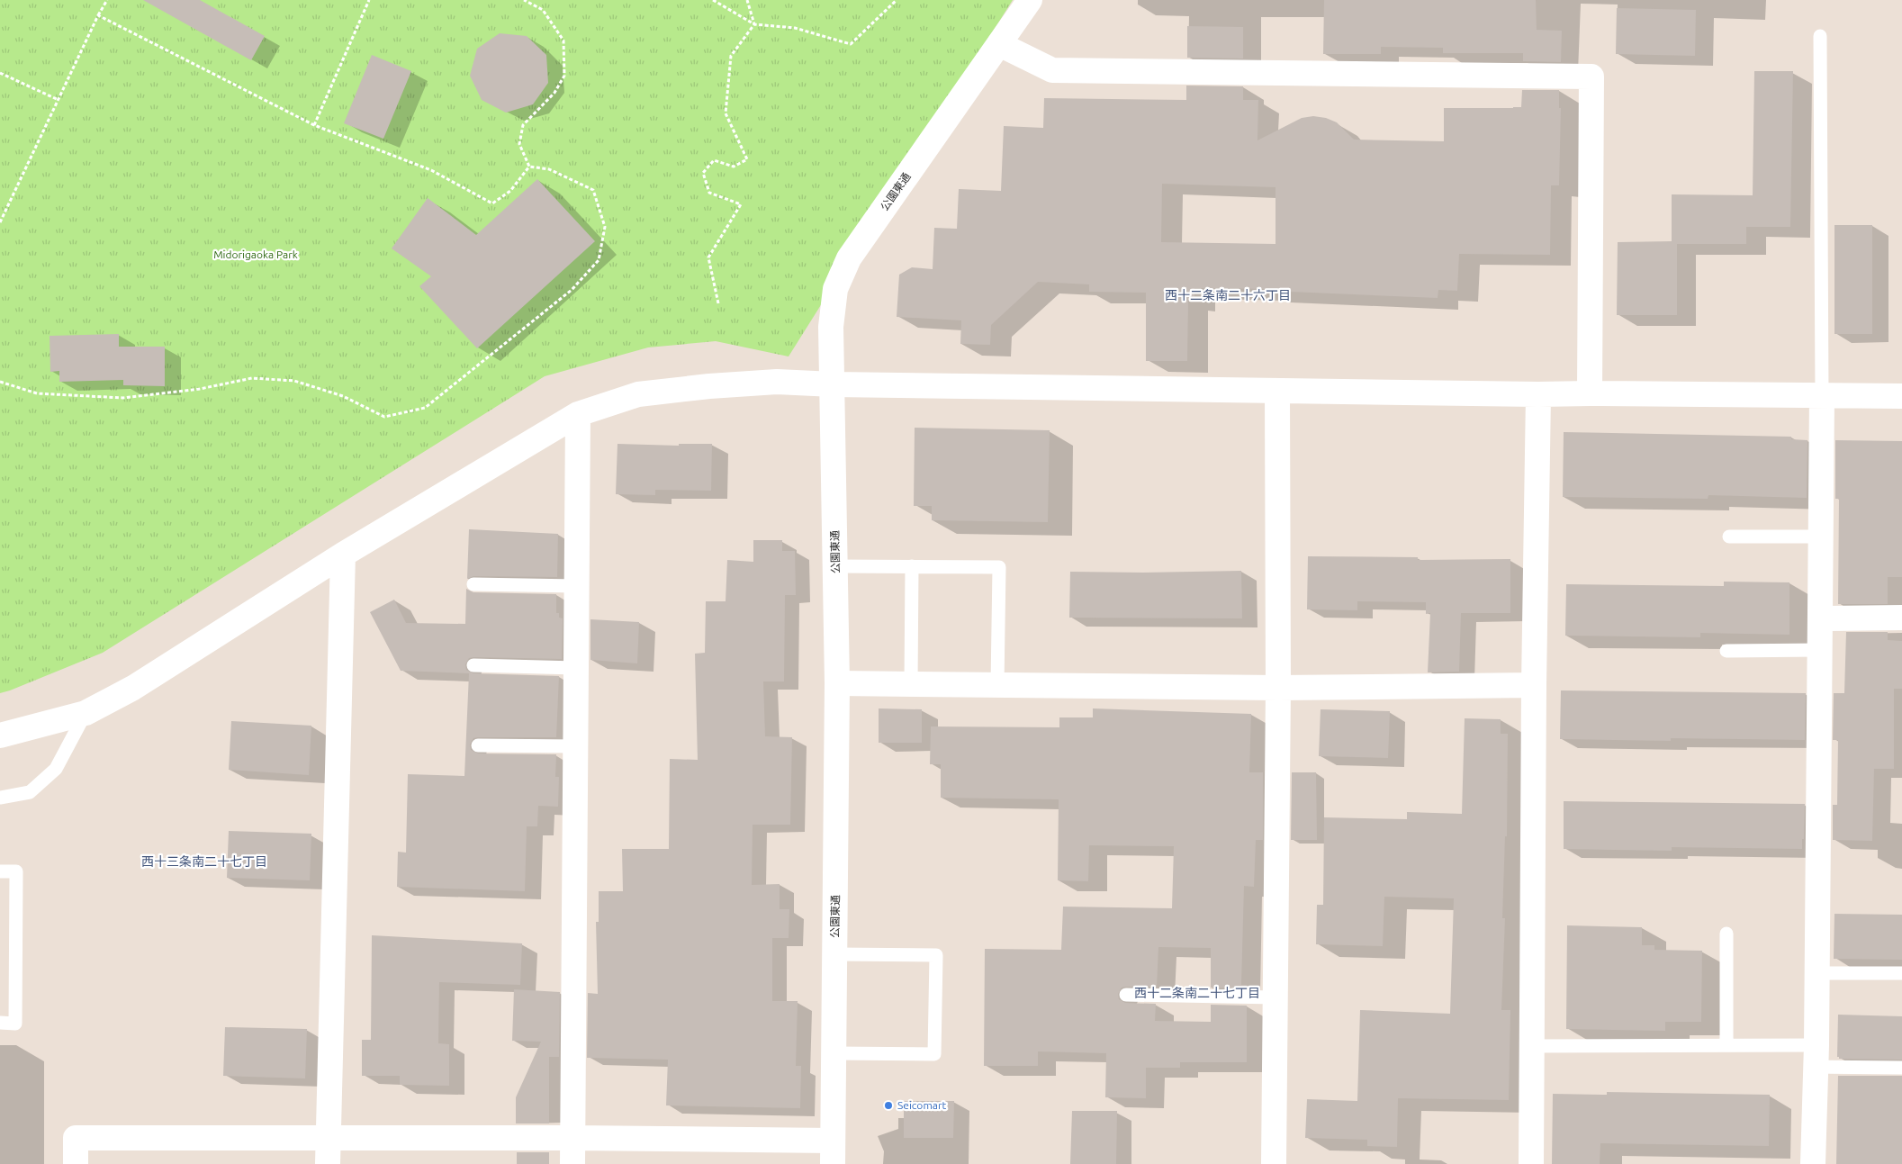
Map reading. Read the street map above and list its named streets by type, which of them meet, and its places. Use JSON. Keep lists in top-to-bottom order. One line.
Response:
{"streets":{"street":["公園東通"]},"districts":["西十二条南二十六丁目","西十三条南二十七丁目","西十二条南二十七丁目"],"parks":["Midorigaoka Park"],"places":["Seicomart"]}
